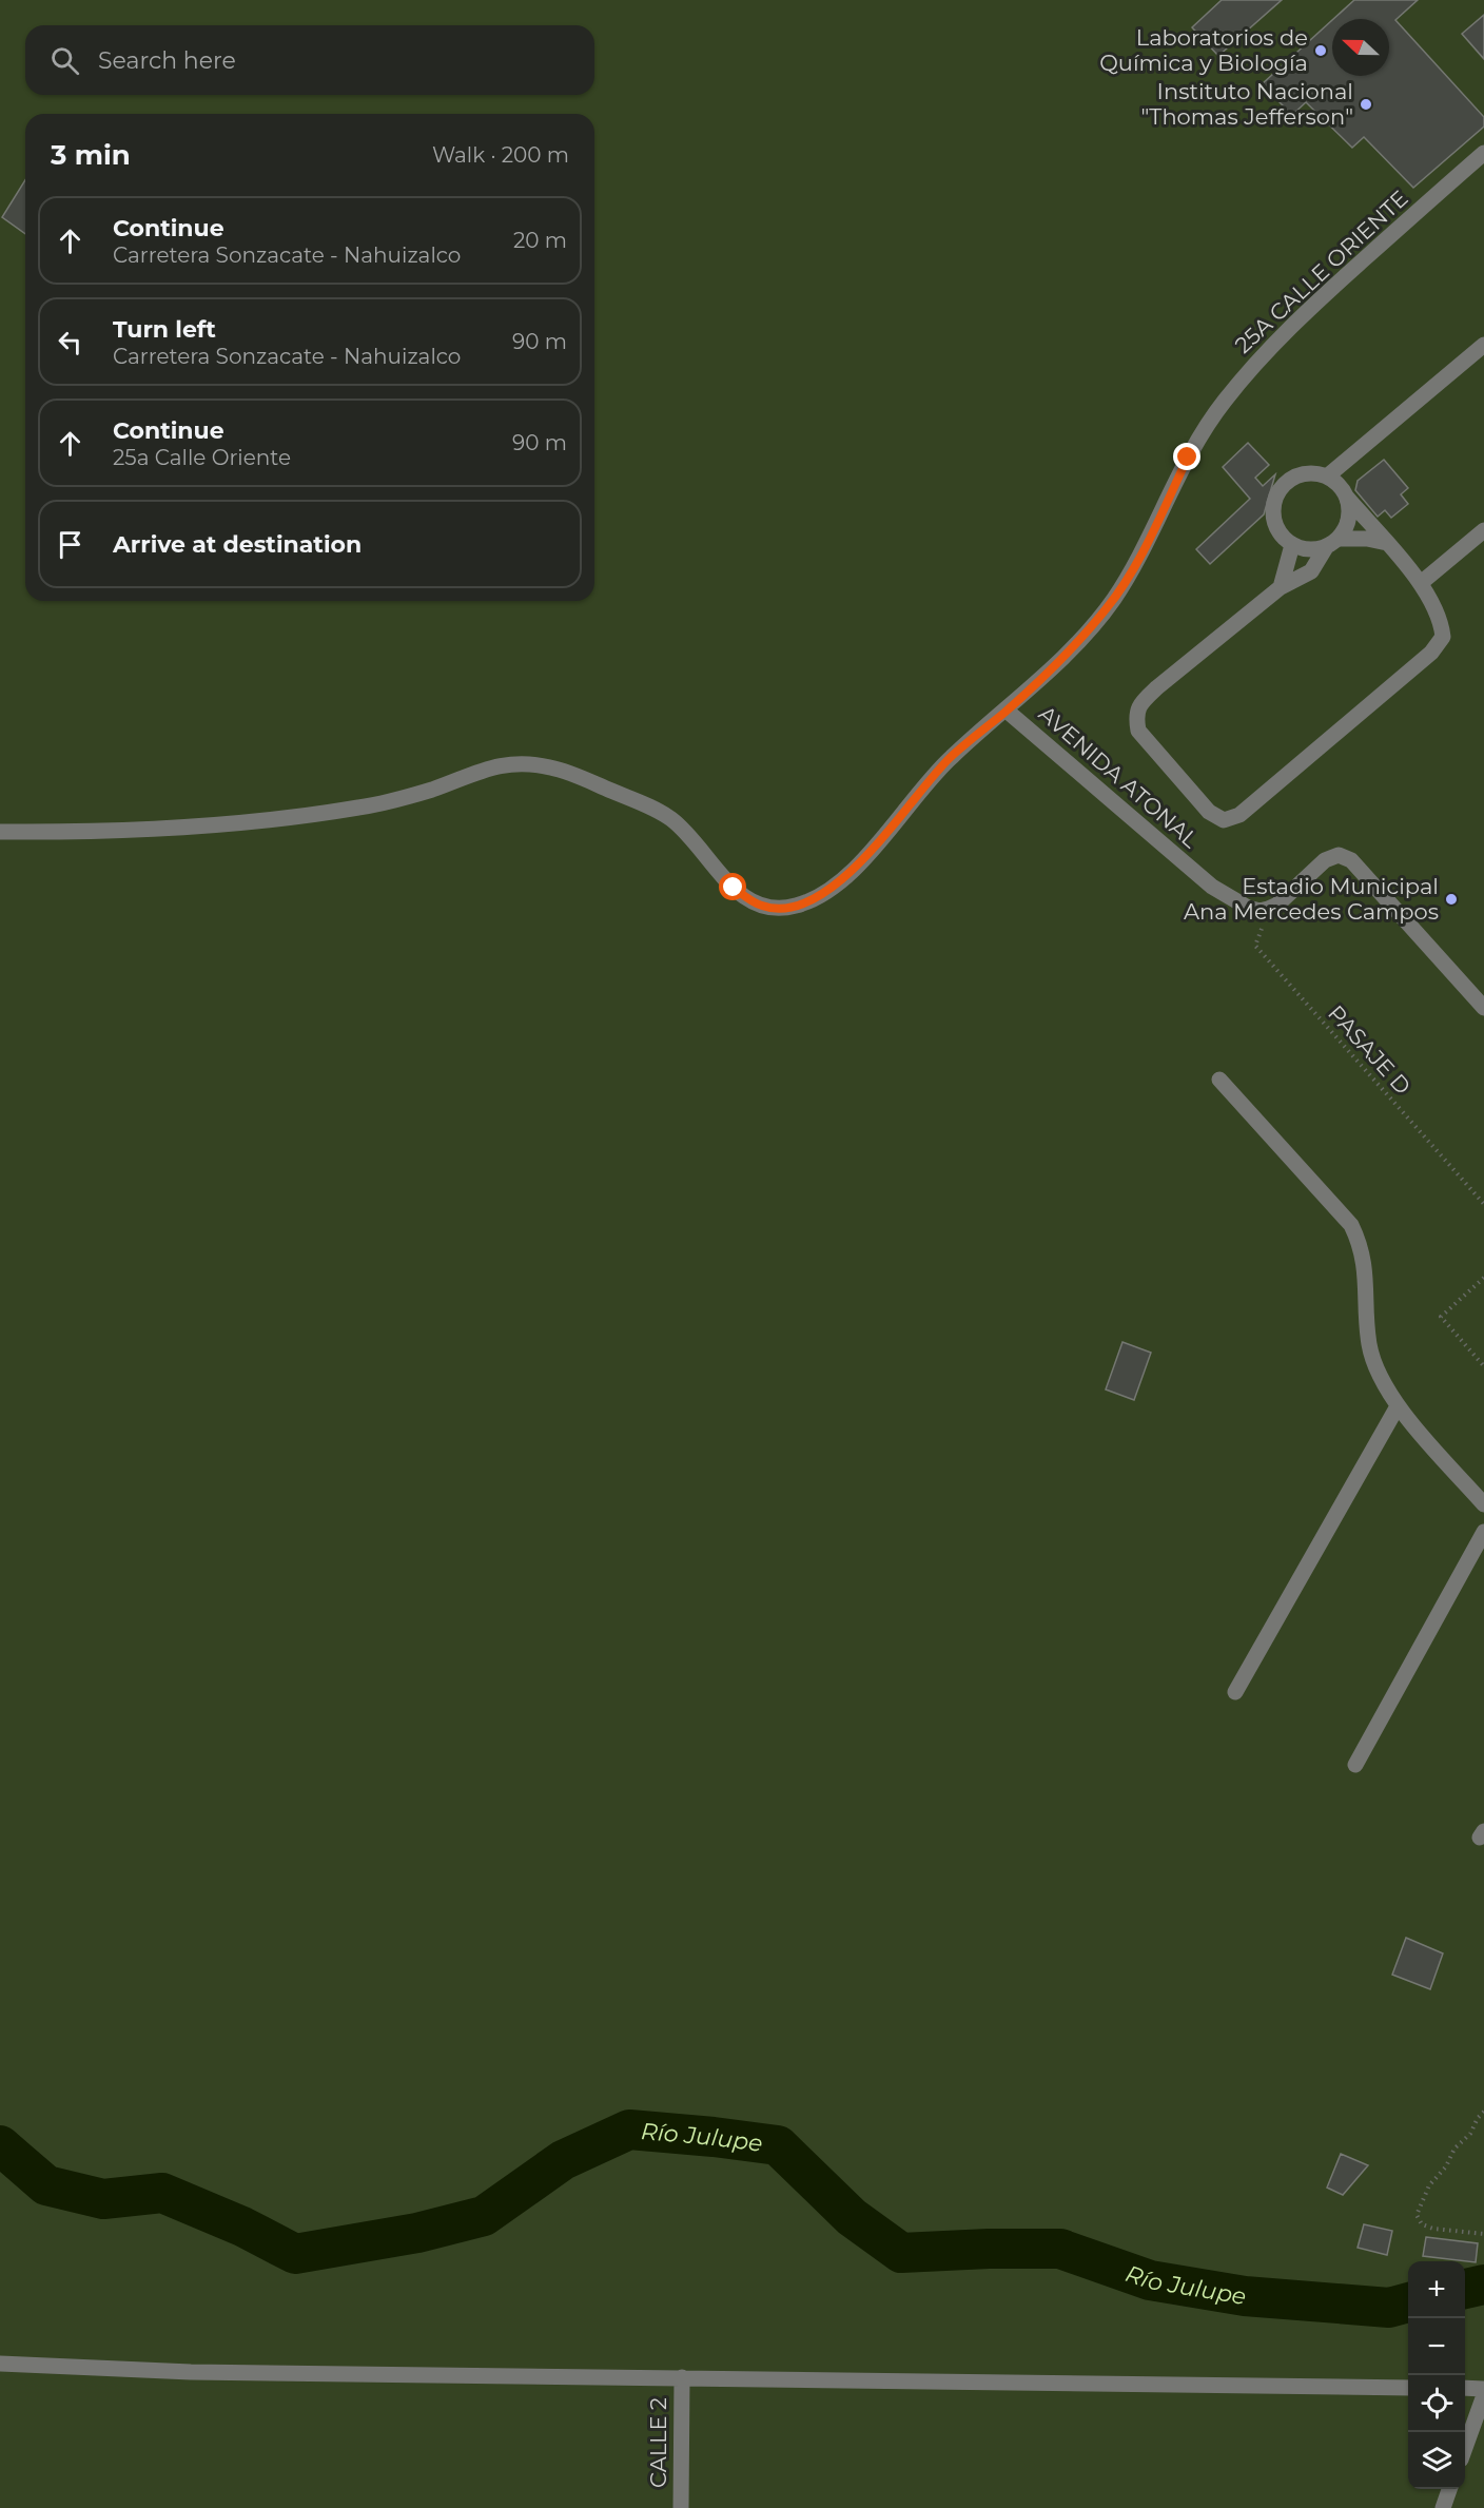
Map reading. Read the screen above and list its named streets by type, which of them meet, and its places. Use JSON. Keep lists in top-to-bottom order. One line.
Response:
{"streets":{"street":["25A CALLE ORIENTE","AVENIDA ATONAL","CALLE 2"],"path":["PASAJE D"]},"crossings":[["25A CALLE ORIENTE","AVENIDA ATONAL"],["AVENIDA ATONAL","PASAJE D"]],"water":["Río Julupe"],"places":["Laboratorios de Química y Biología","Instituto Nacional \"Thomas Jefferson\"","Estadio Municipal Ana Mercedes Campos"],"north":"left","page":{"search":"Search here","heading":["3 min","Walk · 200 m"],"list":[["Continue","Carretera Sonzacate - Nahuizalco","20 m"],["Turn left","Carretera Sonzacate - Nahuizalco","90 m"],["Continue","25a Calle Oriente","90 m"],"Arrive at destination"],"map_buttons":["+","−"]}}
